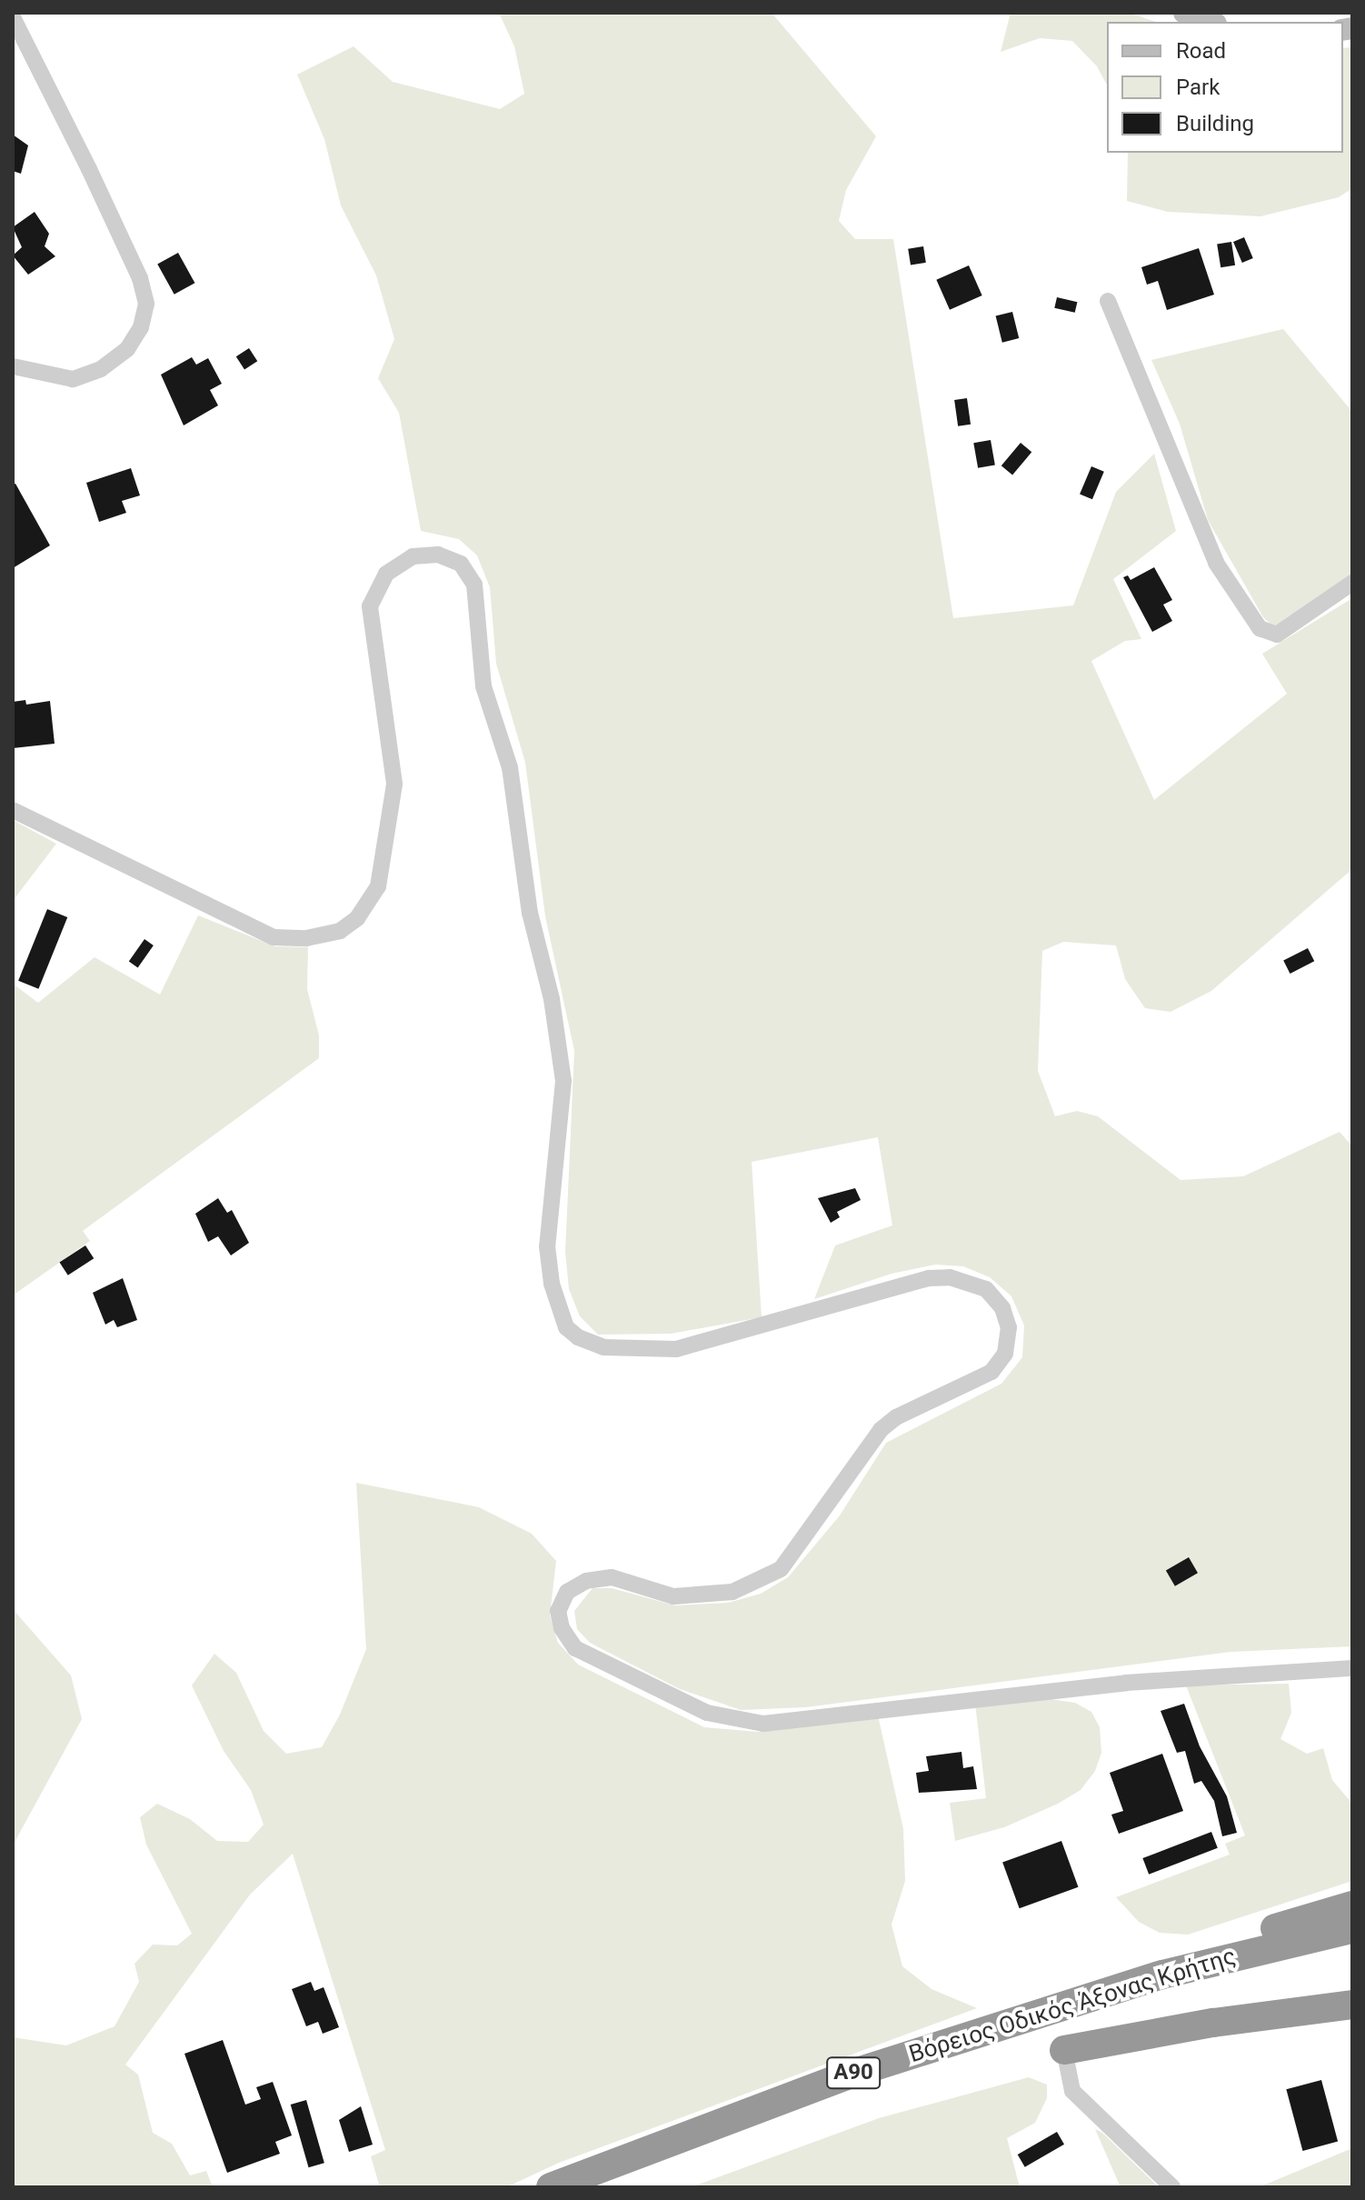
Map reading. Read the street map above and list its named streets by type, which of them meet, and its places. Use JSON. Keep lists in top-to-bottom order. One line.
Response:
{"streets":{"highway":["Βόρειος Οδικός Άξονας Κρήτης","Α90"]},"legend":["Road","Park","Building"]}
